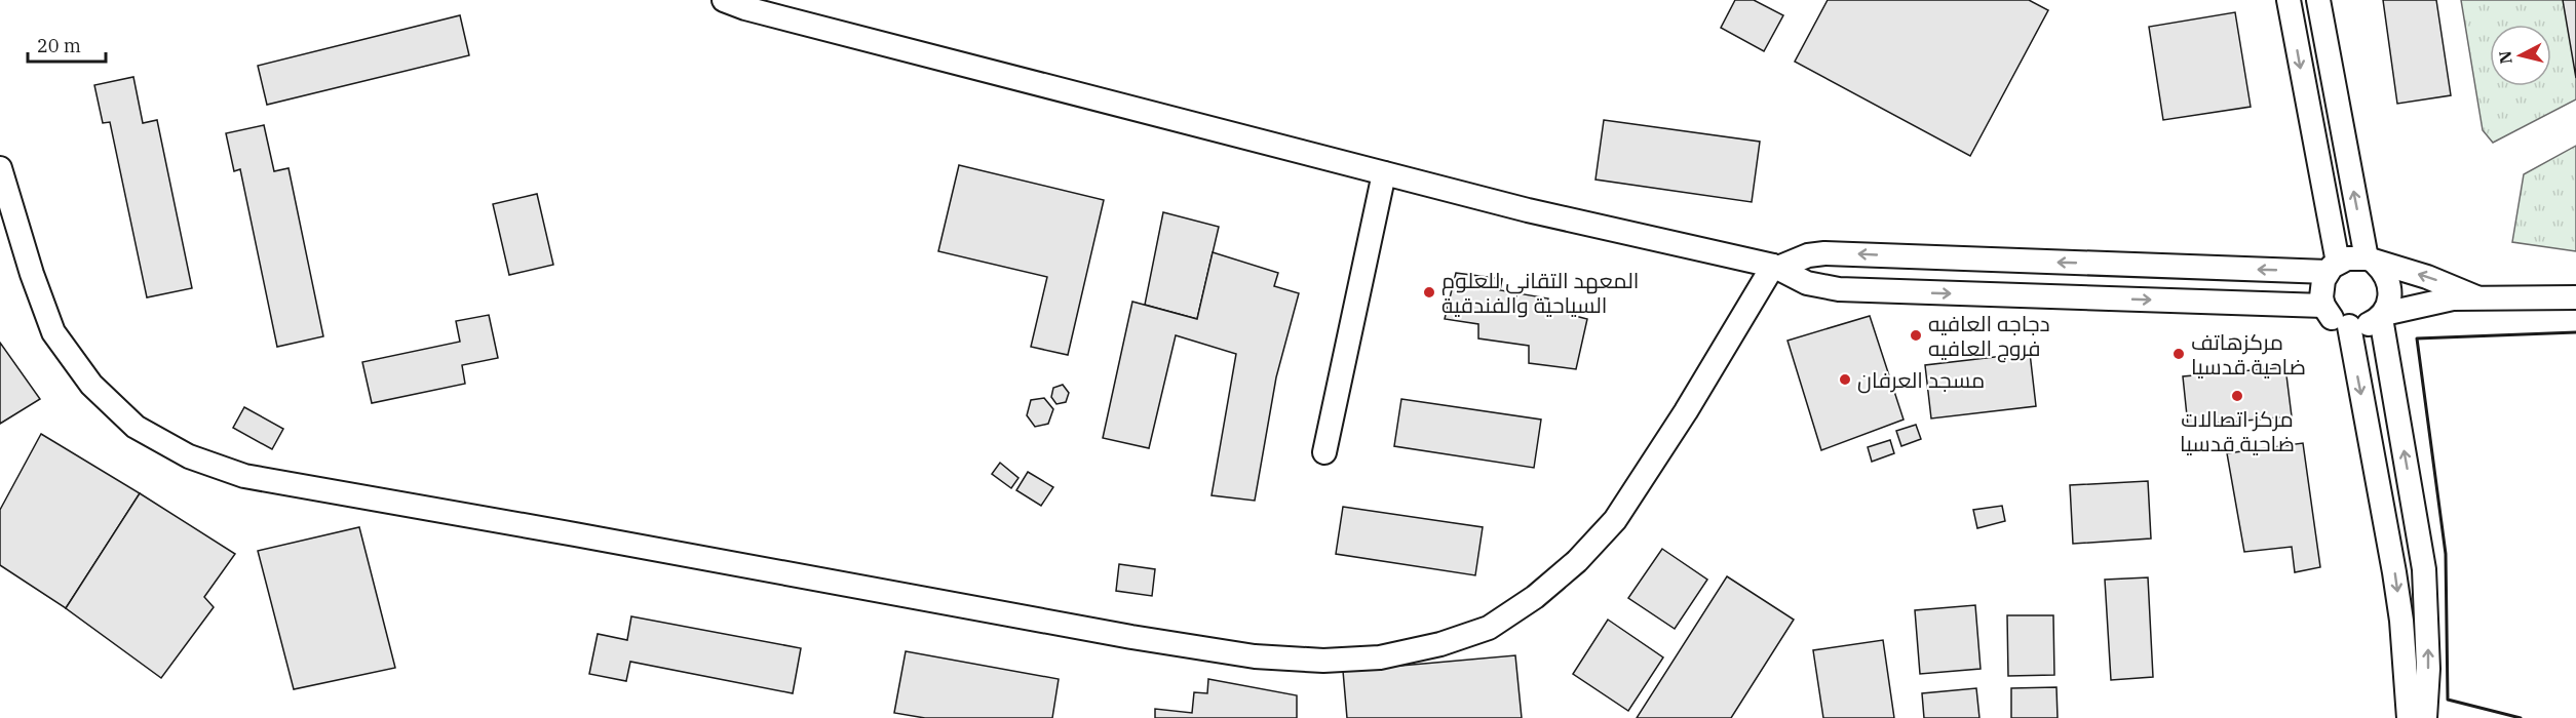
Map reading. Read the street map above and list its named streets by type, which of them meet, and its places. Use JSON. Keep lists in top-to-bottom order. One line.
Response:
{"places":["المعهد التقاني للعلوم السياحية والفندقية","دجاجه العافيه فروج العافيه","مركزهاتف ضاحية قدسيا","مسجد العرفان","مركز اتصالات ضاحية قدسيا"],"scale_bar":"20 m","north":"left"}
